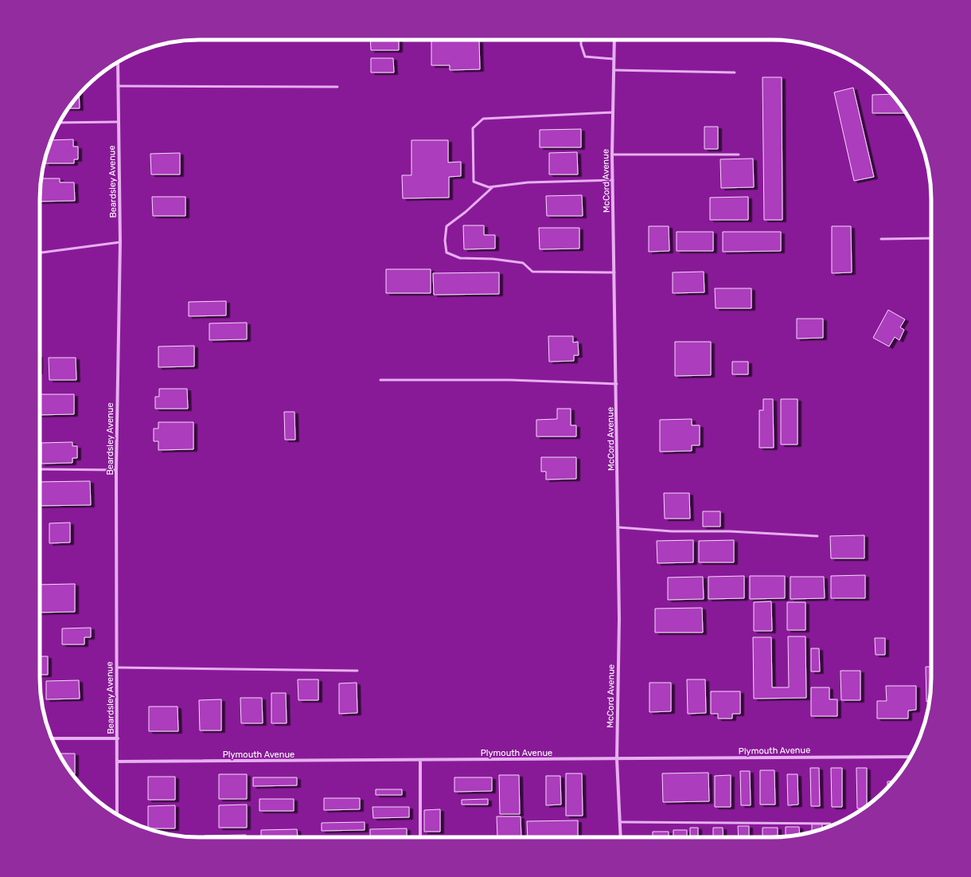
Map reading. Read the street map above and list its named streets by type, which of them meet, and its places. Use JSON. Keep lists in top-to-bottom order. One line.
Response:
{"streets":{"street":["McCord Avenue","Beardsley Avenue","Plymouth Avenue"]},"crossings":[["McCord Avenue","Plymouth Avenue"],["Beardsley Avenue","Plymouth Avenue"]]}
